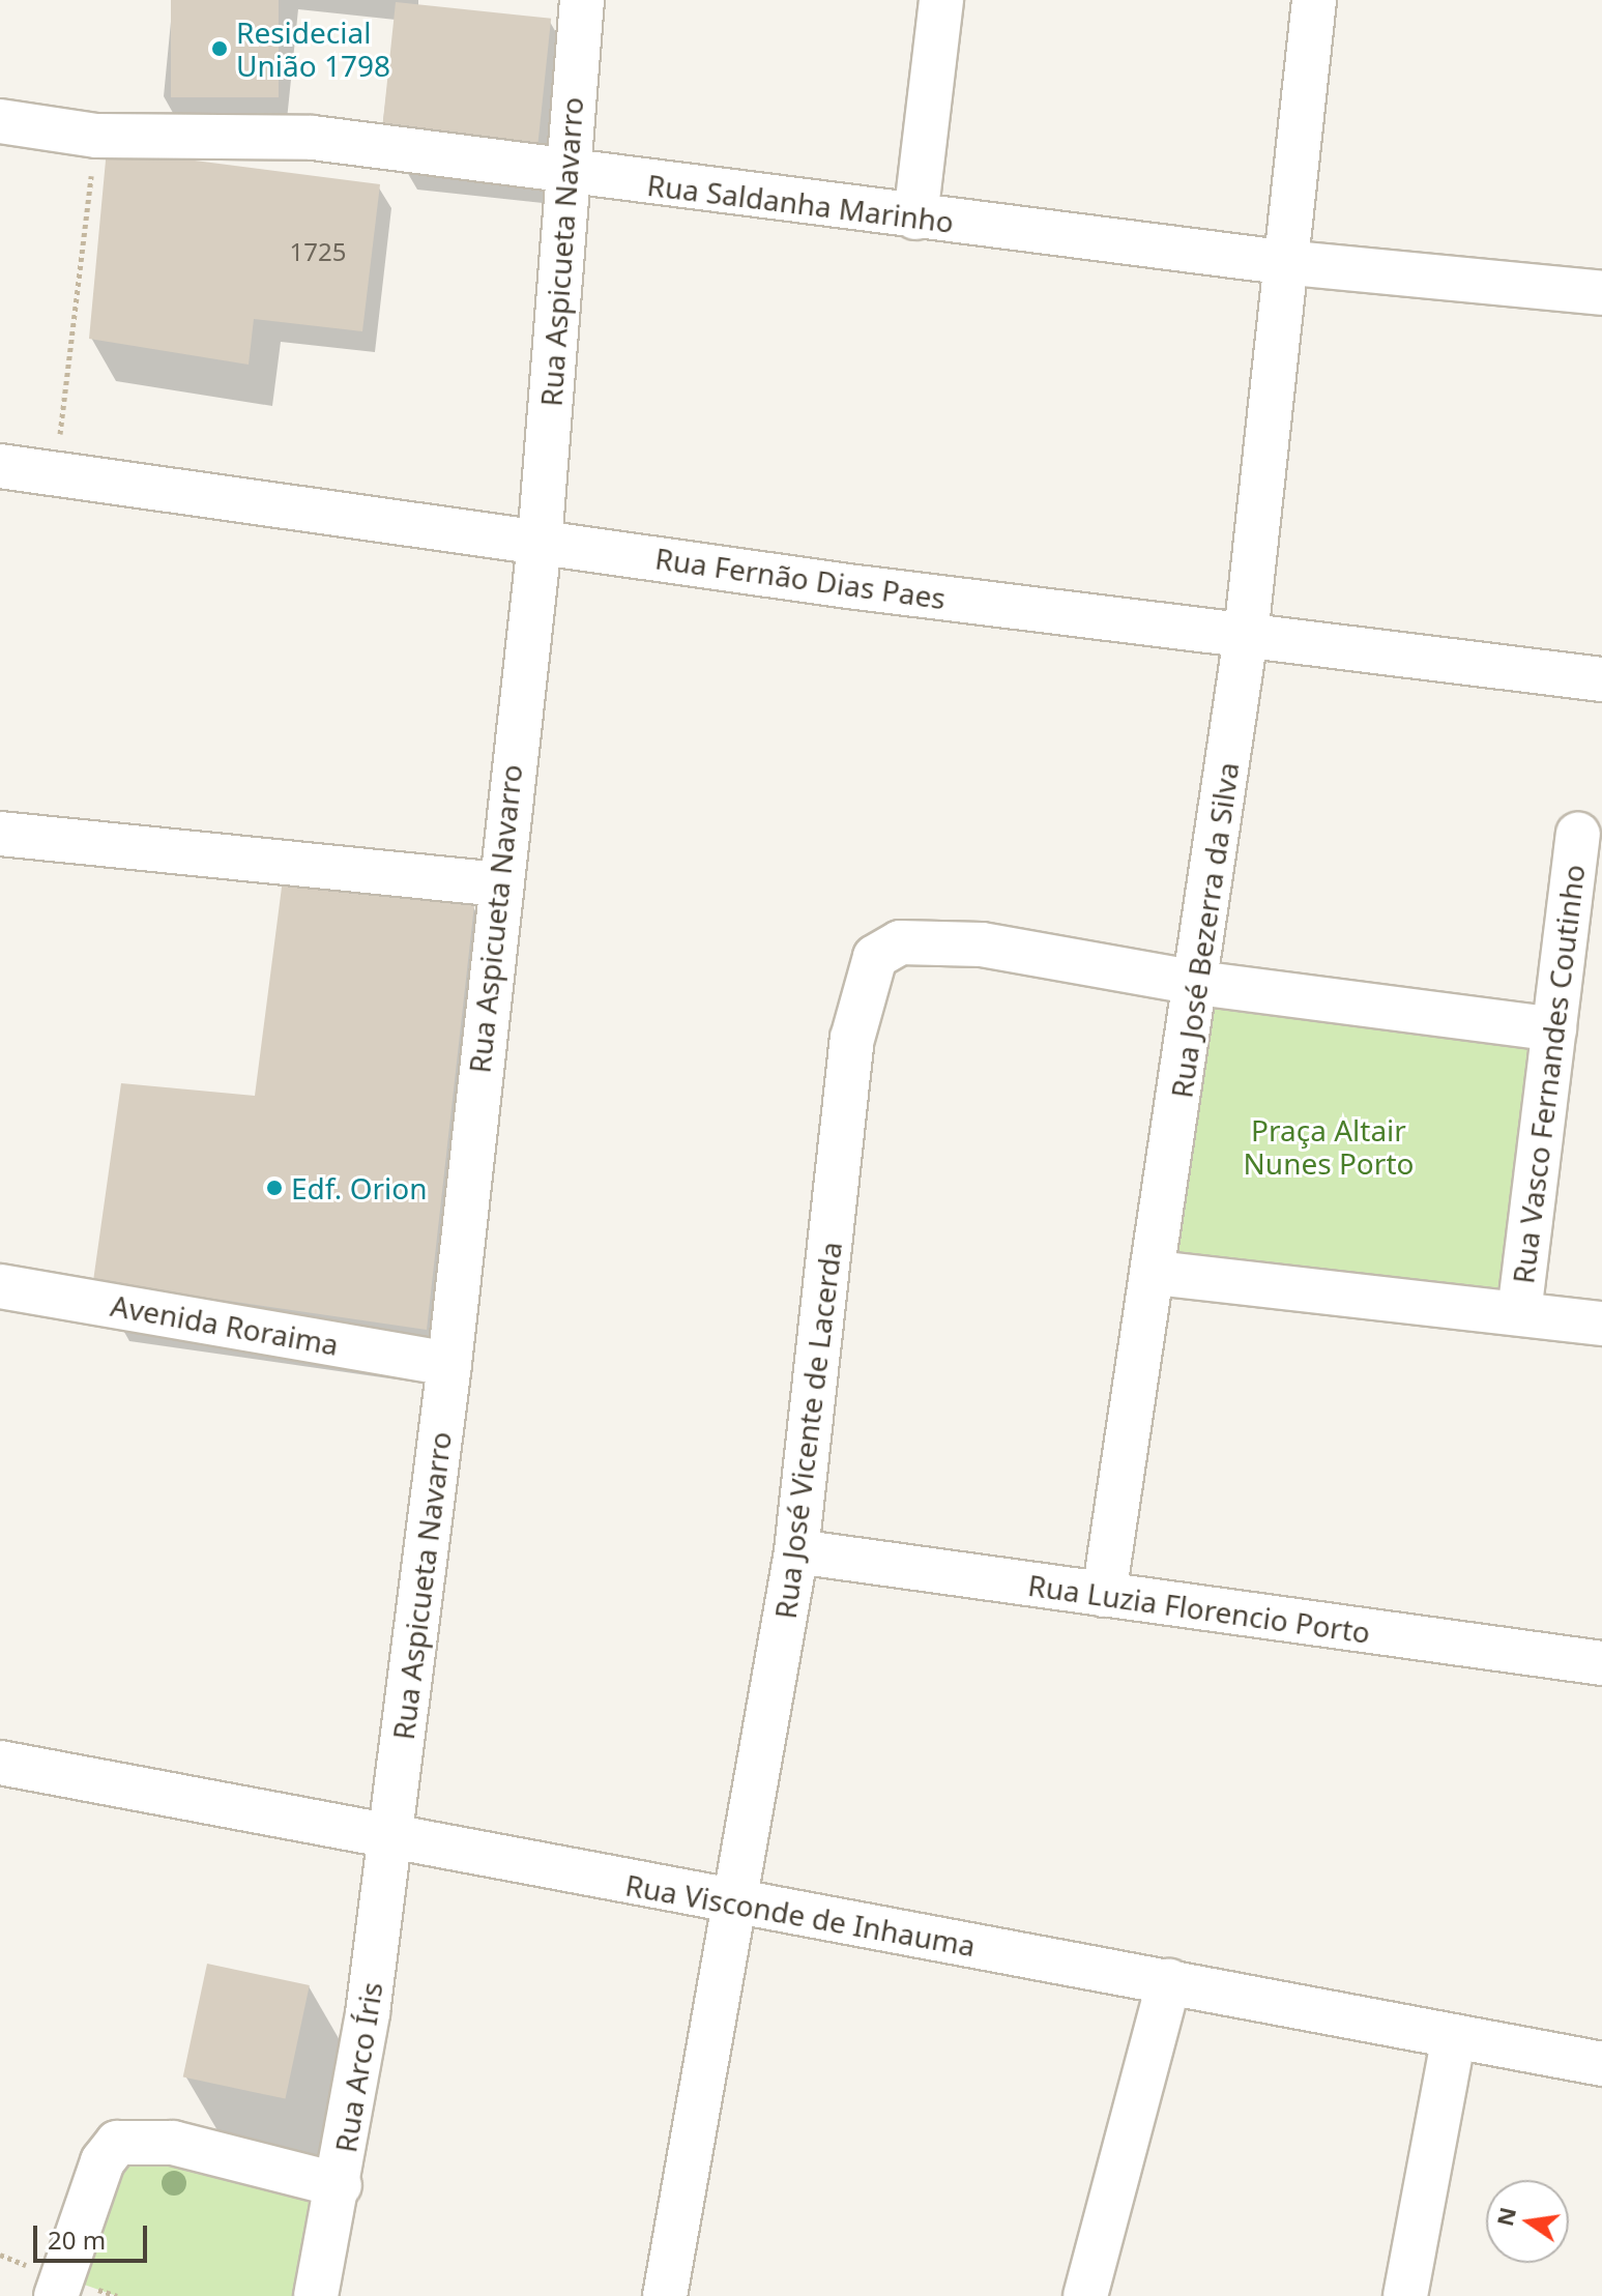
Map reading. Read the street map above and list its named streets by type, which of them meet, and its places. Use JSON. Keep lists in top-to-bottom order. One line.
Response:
{"streets":{"street":["Rua Saldanha Marinho","Rua Aspicueta Navarro","Rua Fernão Dias Paes","Rua José Bezerra da Silva","Rua Vasco Fernandes Coutinho","Avenida Roraima","Rua José Vicente de Lacerda","Rua Luzia Florencio Porto","Rua Visconde de Inhauma","Rua Arco Íris"]},"crossings":[["Rua Saldanha Marinho","Rua Aspicueta Navarro"],["Rua Saldanha Marinho","Rua José Bezerra da Silva"],["Rua Aspicueta Navarro","Rua Fernão Dias Paes"],["Rua Aspicueta Navarro","Avenida Roraima"],["Rua Aspicueta Navarro","Rua Visconde de Inhauma"],["Rua Aspicueta Navarro","Rua Arco Íris"],["Rua Fernão Dias Paes","Rua José Bezerra da Silva"],["Rua José Bezerra da Silva","Rua José Vicente de Lacerda"],["Rua José Bezerra da Silva","Rua Luzia Florencio Porto"],["Rua José Vicente de Lacerda","Rua Luzia Florencio Porto"],["Rua José Vicente de Lacerda","Rua Visconde de Inhauma"],["Rua Visconde de Inhauma","Rua Arco Íris"]],"parks":["Praça Altair Nunes Porto"],"places":["Residecial União 1798","Edf. Orion"],"house_numbers":["1725"],"scale_bar":"20 m","north":"left"}
